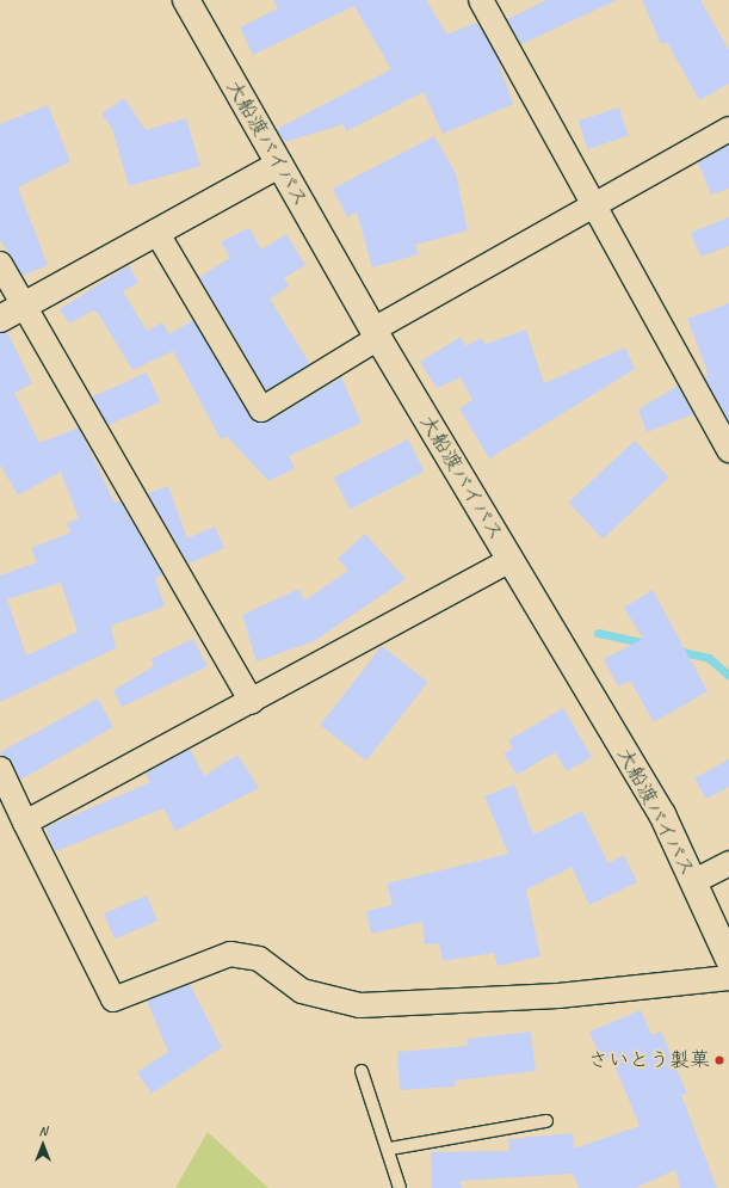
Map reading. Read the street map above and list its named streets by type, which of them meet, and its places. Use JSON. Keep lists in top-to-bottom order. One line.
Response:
{"streets":{"main road":["大船渡バイパス"]},"places":["さいとう製菓"],"north":"top"}
